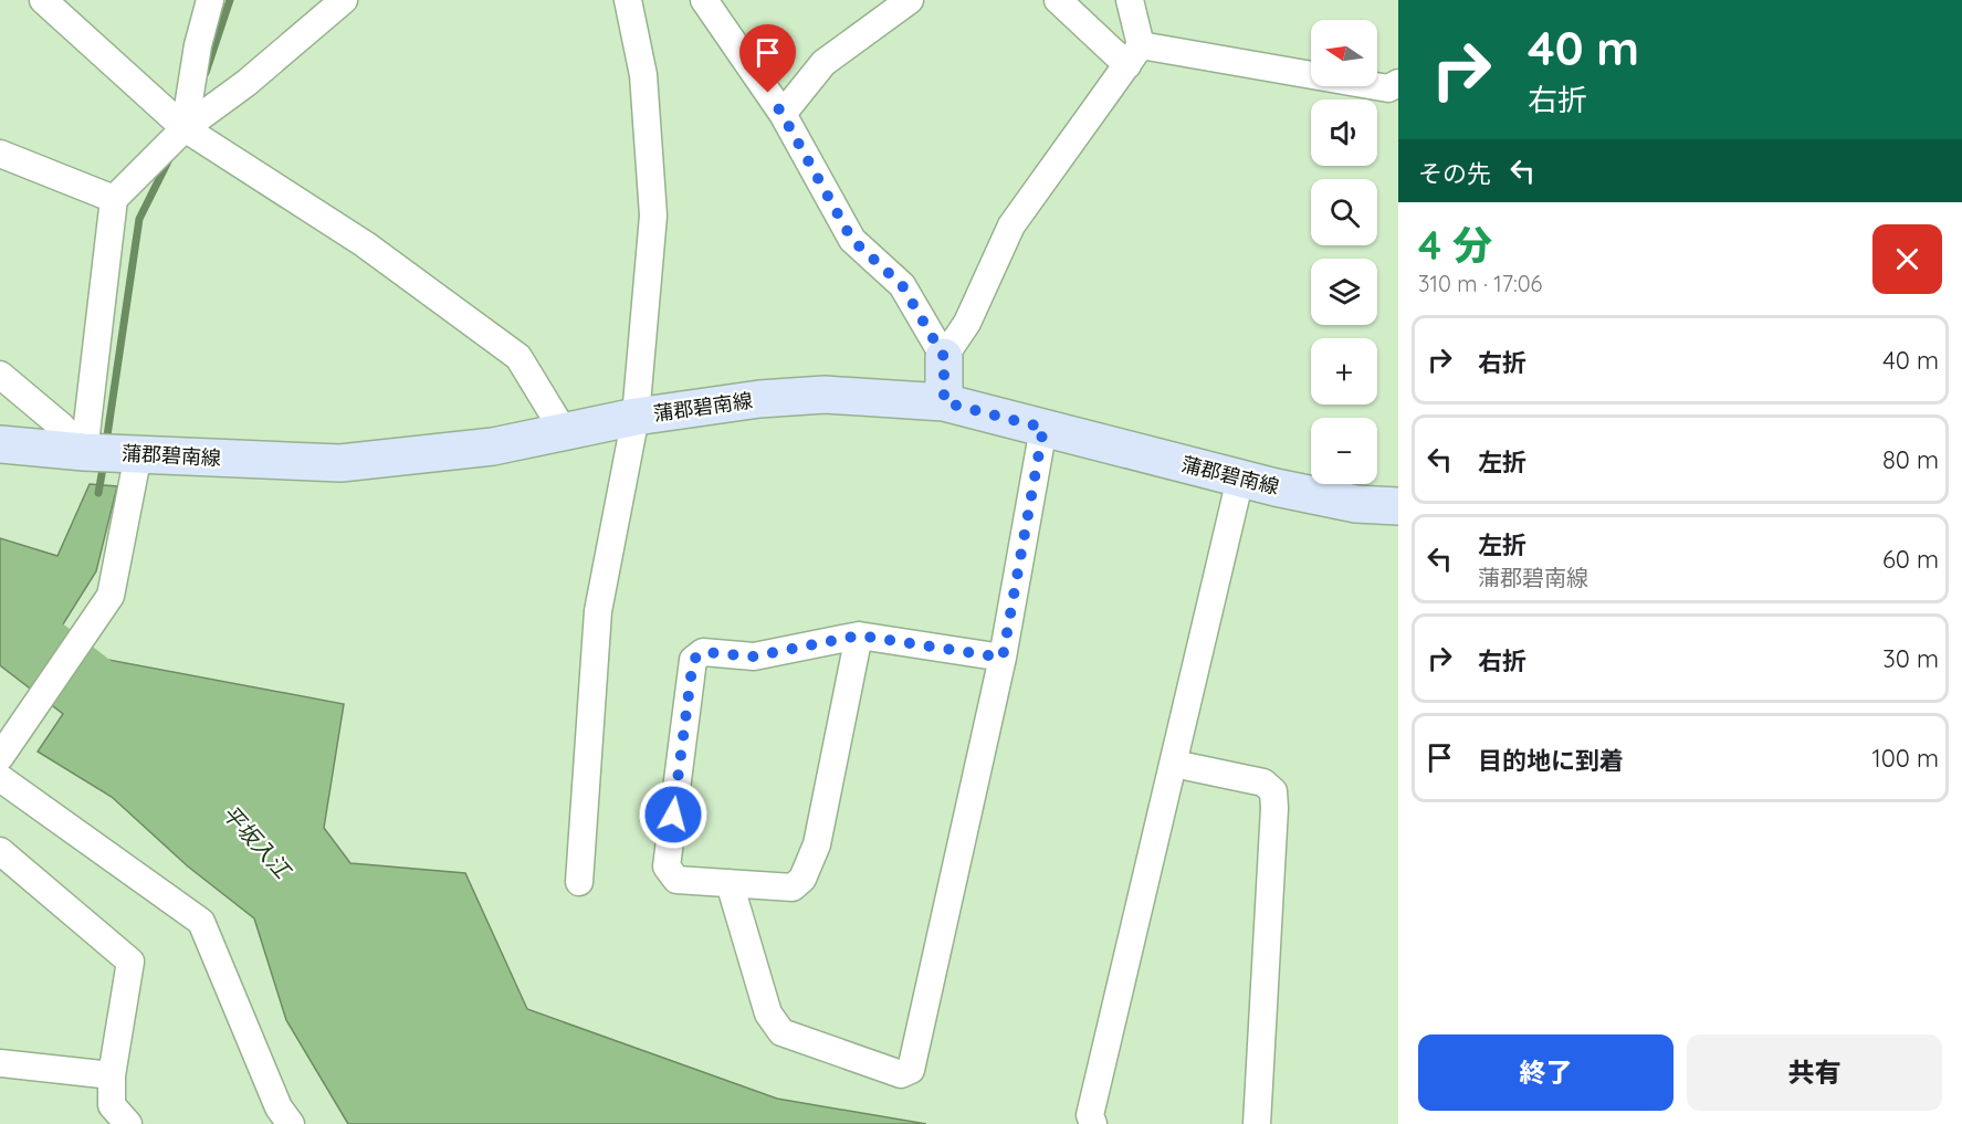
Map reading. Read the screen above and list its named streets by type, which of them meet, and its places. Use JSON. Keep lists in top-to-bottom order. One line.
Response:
{"streets":{"main road":["蒲郡碧南線"]},"water":["平坂入江"],"north":"left","page":{"turn":["40 m","右折"],"map_buttons":["+","−"],"then":"その先","heading":["4 分","310 m · 17:06"],"list":[{"name":"右折","value":"40 m"},{"name":"左折","value":"80 m"},{"name":"左折","note":"蒲郡碧南線","value":"60 m"},{"name":"右折","value":"30 m"},{"name":"目的地に到着","value":"100 m"}],"buttons":["終了","共有"]}}
